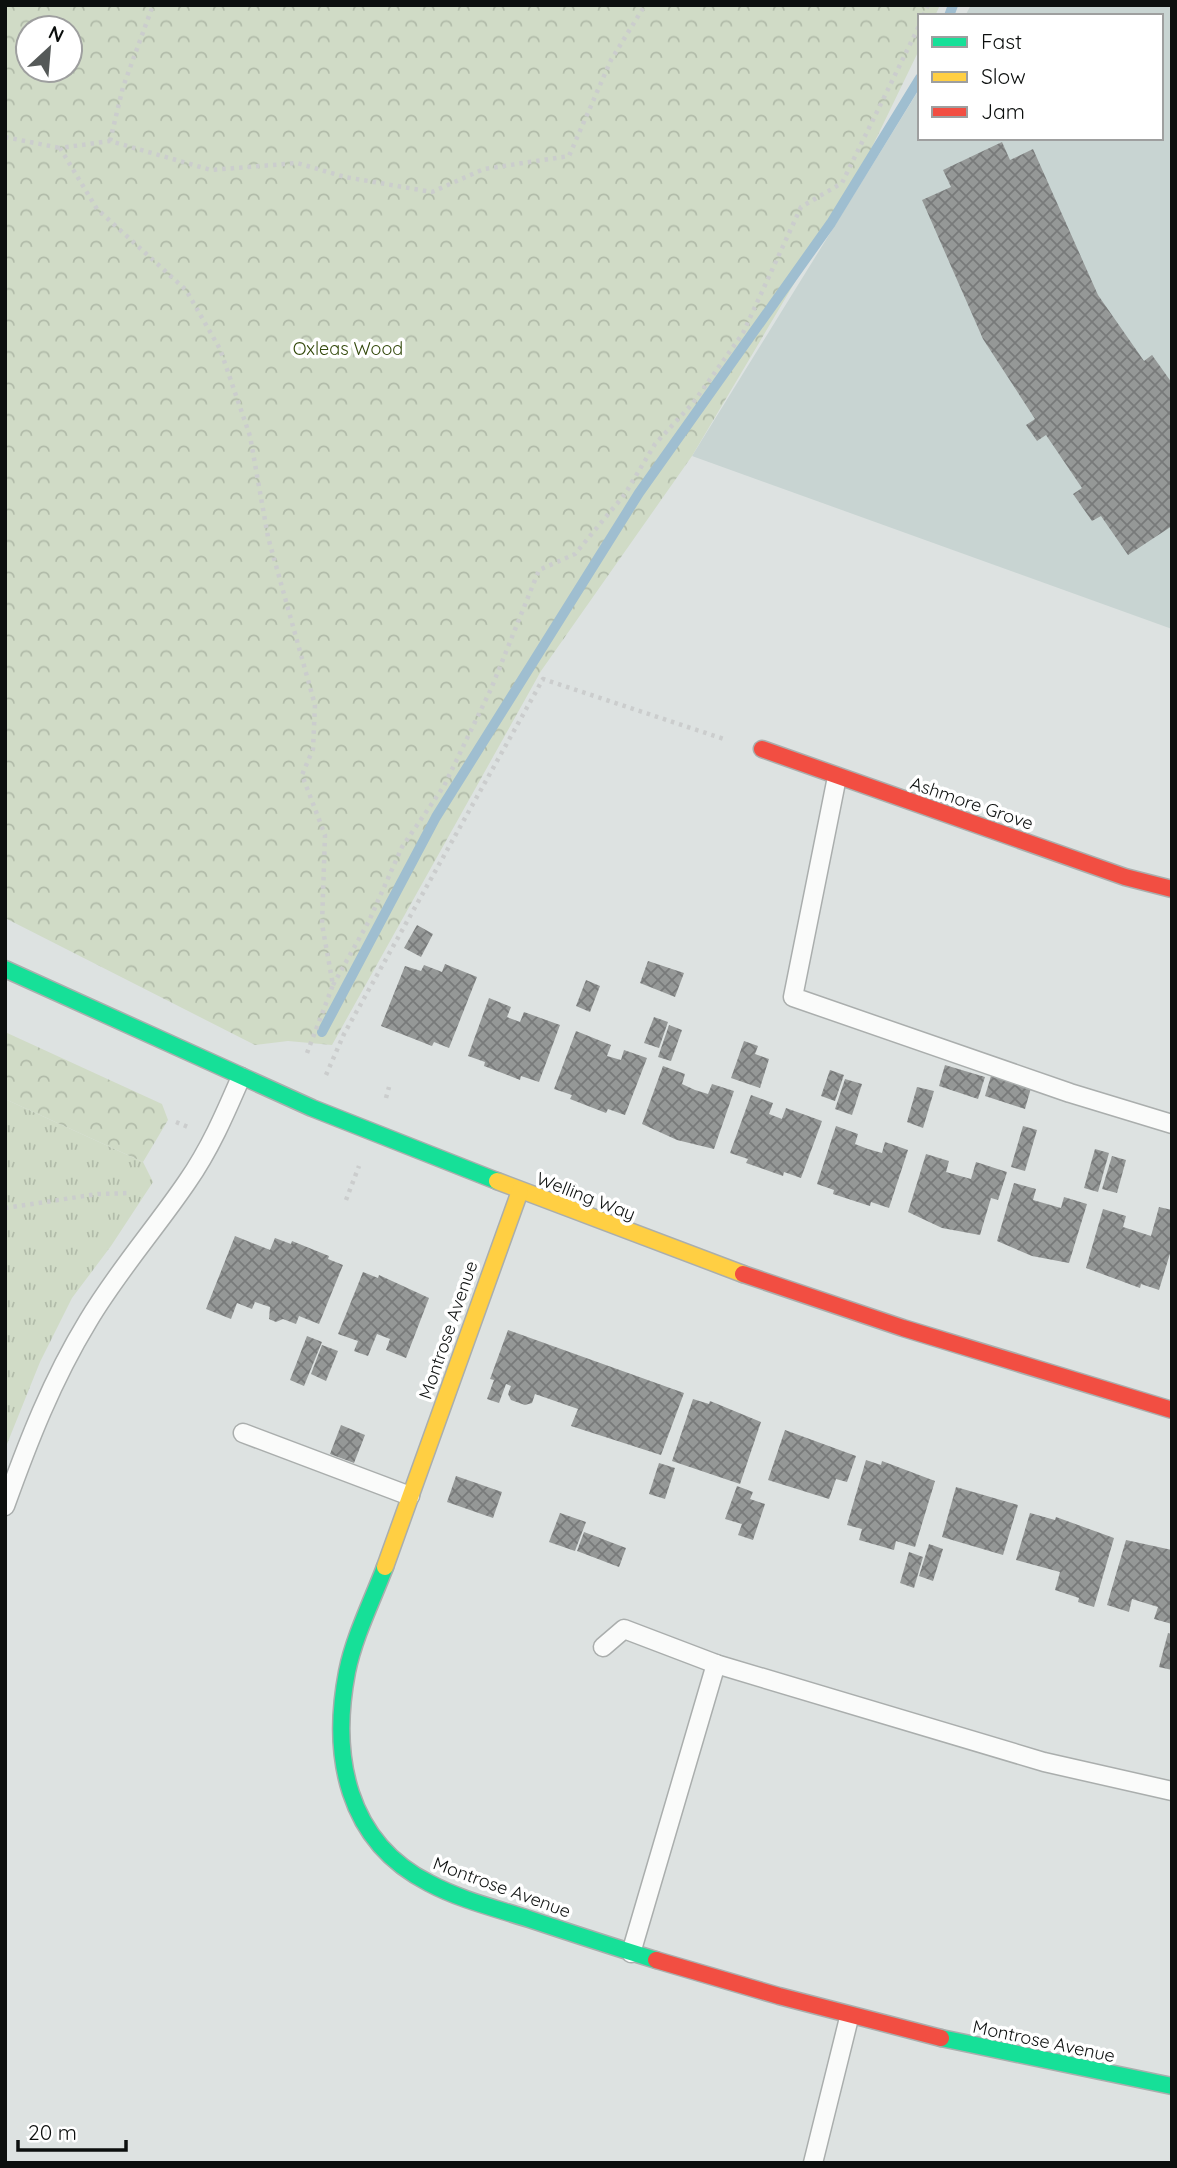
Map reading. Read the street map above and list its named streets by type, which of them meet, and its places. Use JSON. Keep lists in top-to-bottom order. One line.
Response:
{"streets":{"street":["Ashmore Grove","Welling Way","Montrose Avenue"]},"crossings":[["Welling Way","Montrose Avenue"]],"parks":["Oxleas Wood"],"legend":["Fast","Slow","Jam"],"scale_bar":"20 m","north":"top right"}
